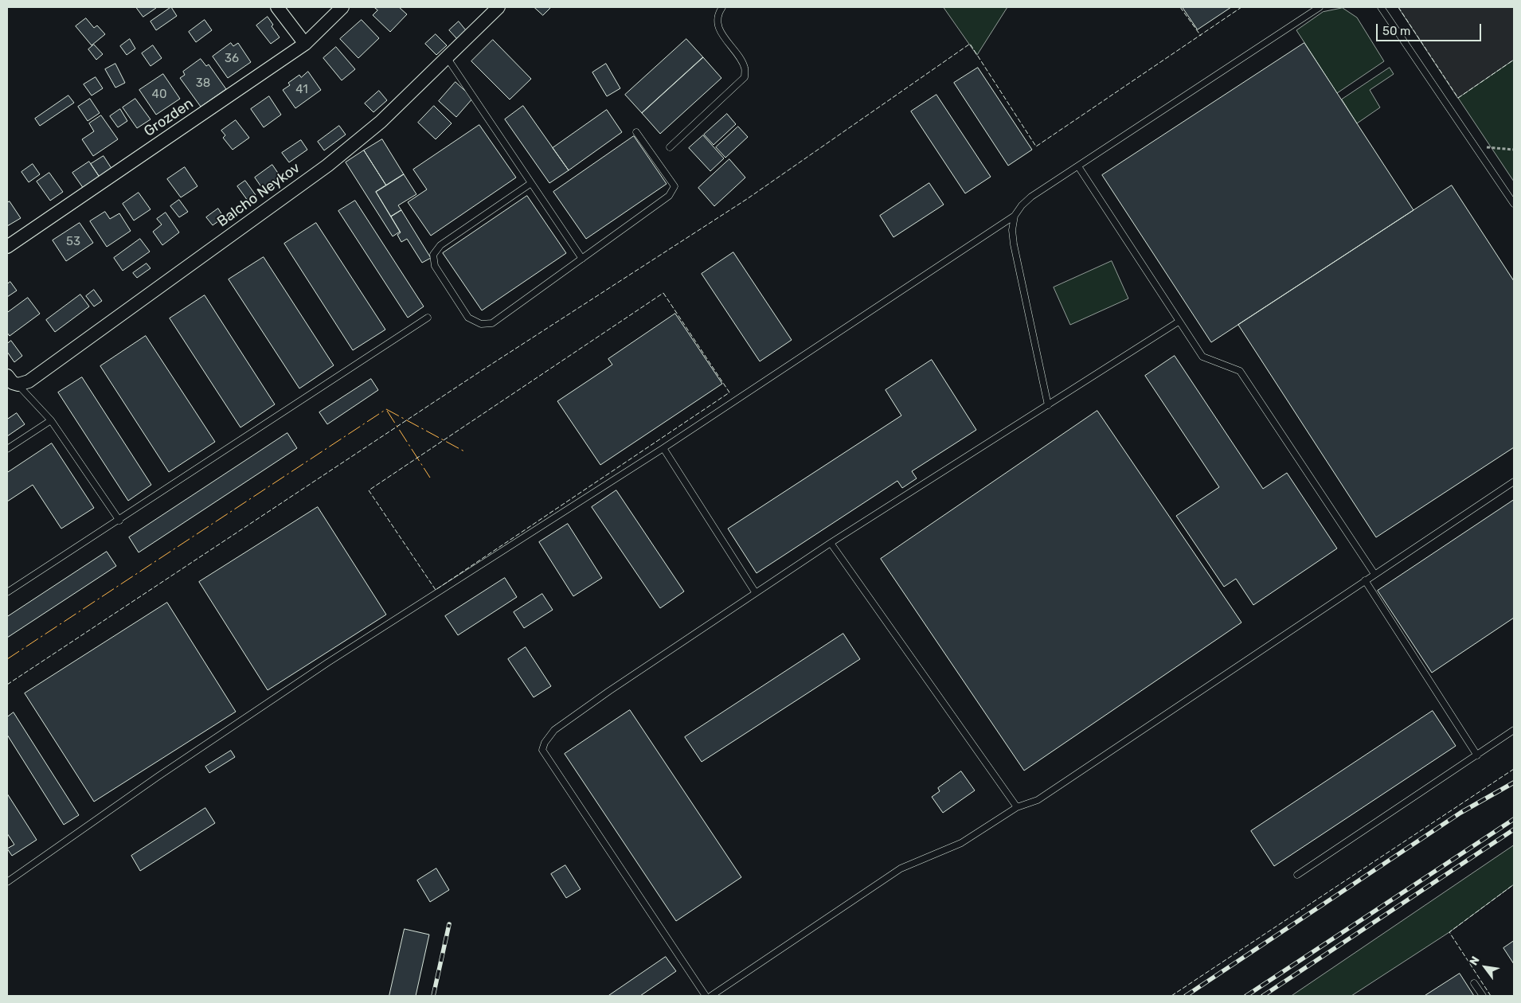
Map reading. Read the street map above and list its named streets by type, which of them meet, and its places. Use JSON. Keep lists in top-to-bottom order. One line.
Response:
{"streets":{"street":["Grozden","Balcho Neykov"]},"house_numbers":["36","38","41","40","53"],"scale_bar":"50 m","north":"top left"}
